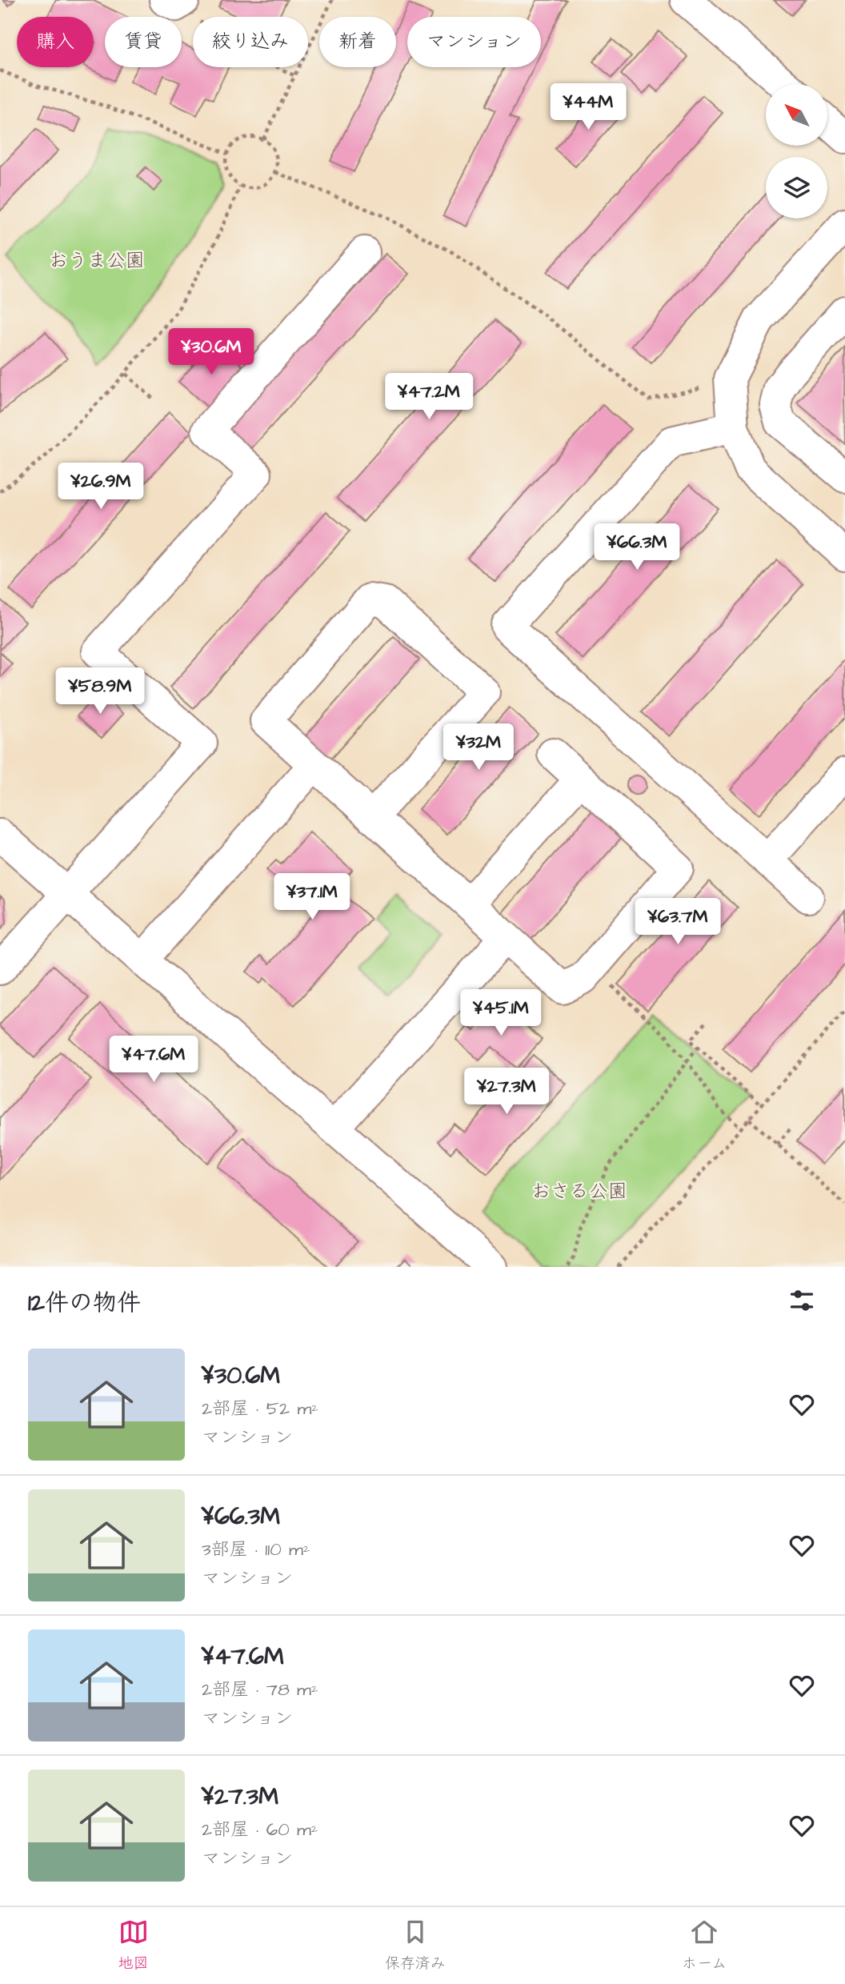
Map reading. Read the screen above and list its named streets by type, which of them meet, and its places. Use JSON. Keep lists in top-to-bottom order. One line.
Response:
{"parks":["おうま公園","おさる公園"],"north":"top left","page":{"chip":["購入","賃貸","絞り込み","新着","マンション"],"price":["¥44M","¥30.6M","¥47.2M","¥26.9M","¥66.3M","¥58.9M","¥32M","¥37.1M","¥63.7M","¥45.1M","¥47.6M","¥27.3M"],"heading":"12件の物件","list":[{"name":"¥30.6M","note":"2部屋 · 52 m² · マンション"},{"name":"¥66.3M","note":"3部屋 · 110 m² · マンション"},{"name":"¥47.6M","note":"2部屋 · 78 m² · マンション"},{"name":"¥27.3M","note":"2部屋 · 60 m² · マンション"}],"tabs":["地図","保存済み","ホーム"]}}
